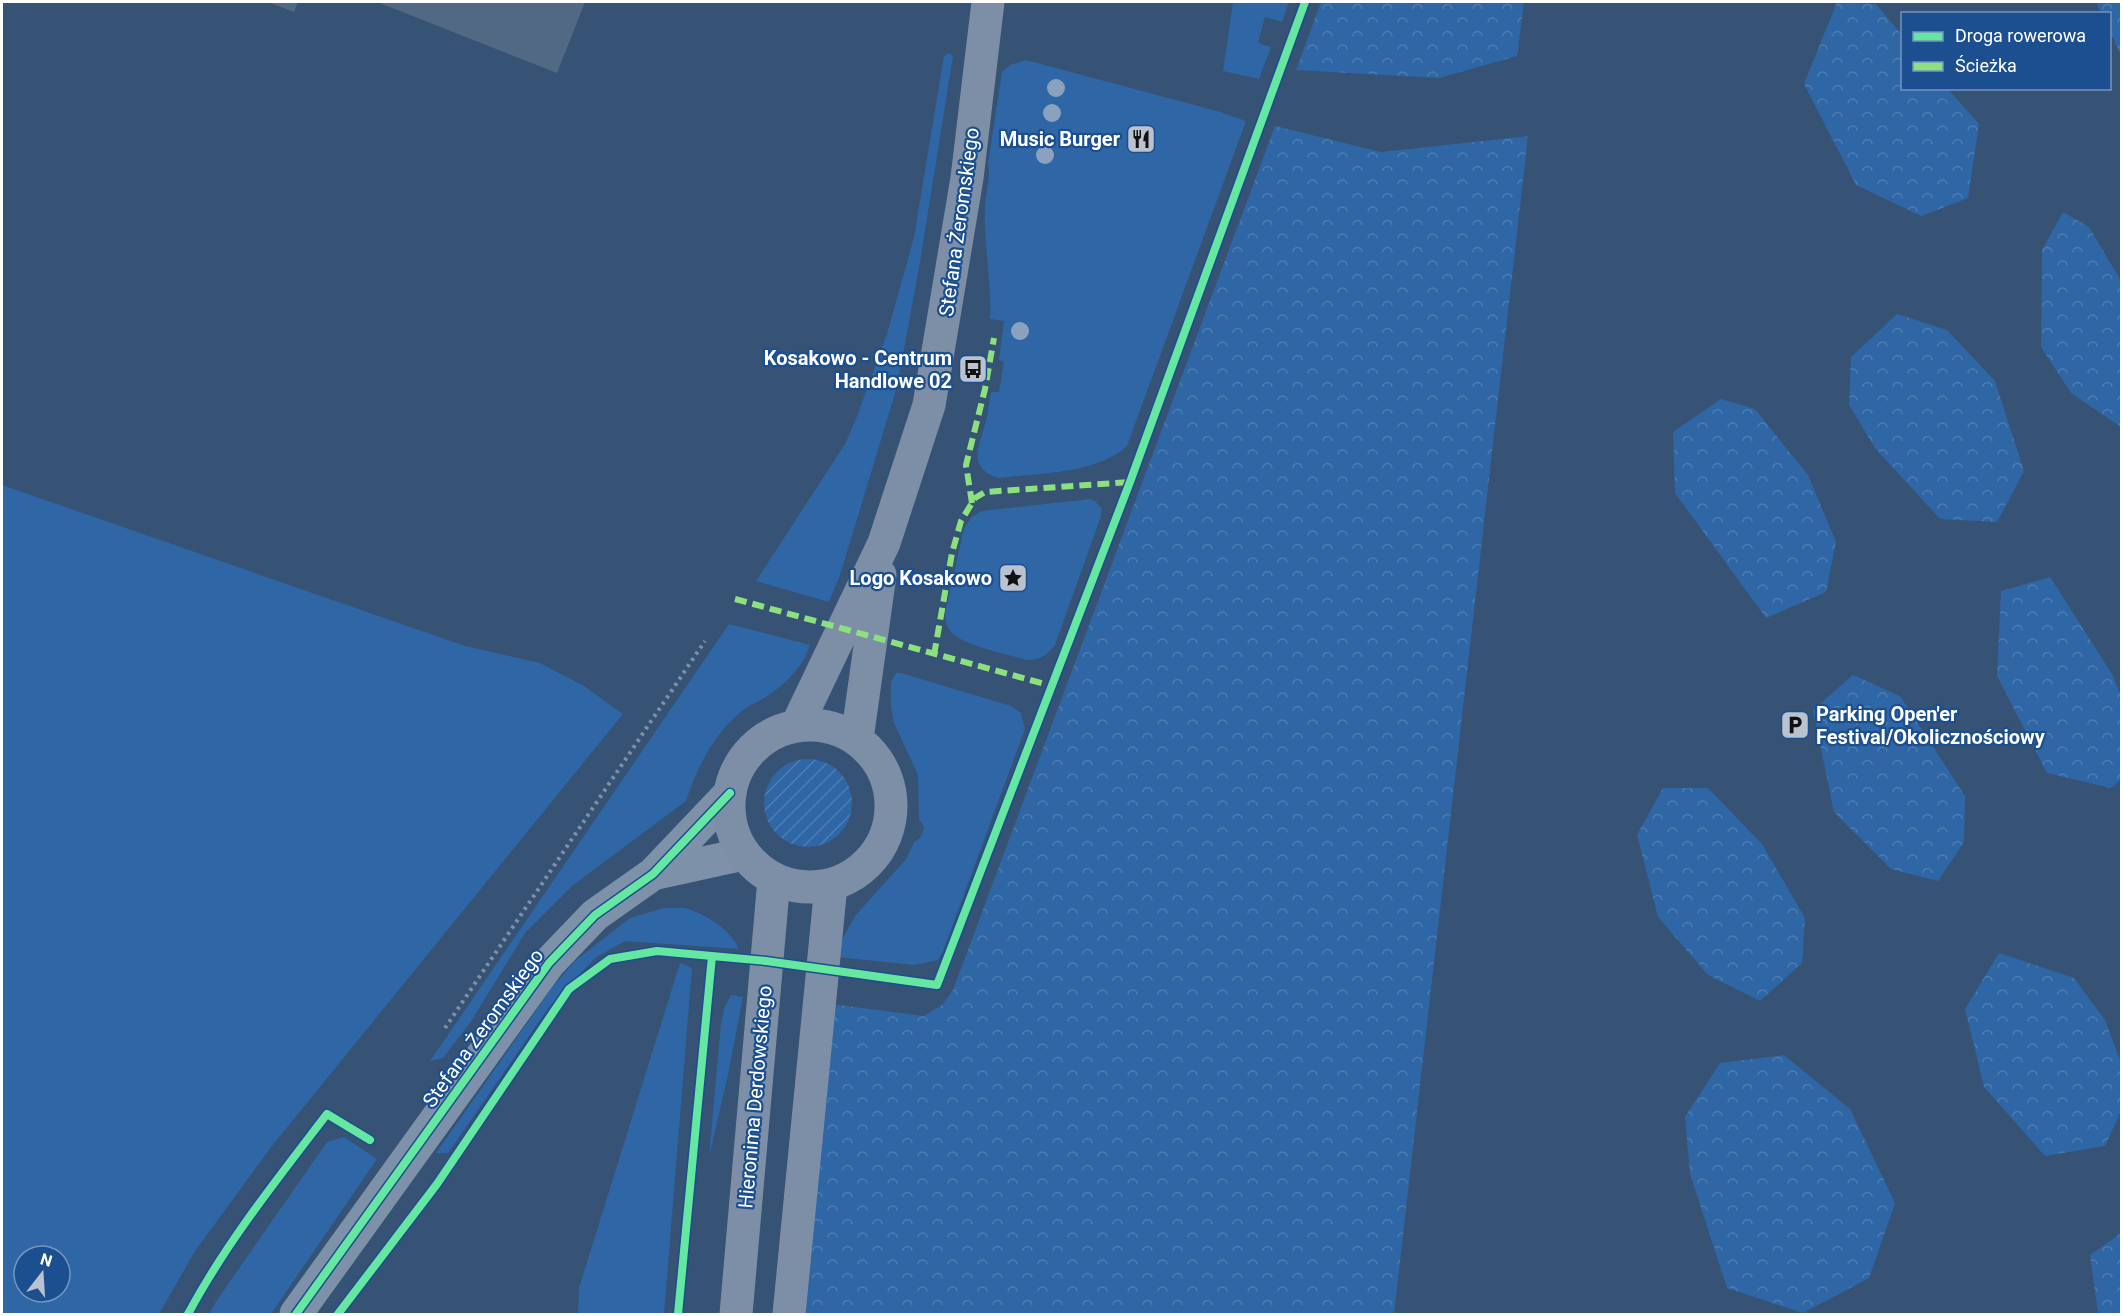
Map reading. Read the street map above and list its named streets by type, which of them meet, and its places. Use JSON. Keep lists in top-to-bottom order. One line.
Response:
{"streets":{"main road":["Stefana Żeromskiego","Hieronima Derdowskiego"]},"crossings":[["Stefana Żeromskiego","Hieronima Derdowskiego"]],"places":{"restaurant":["Music Burger"],"bus stop":["Kosakowo - Centrum Handlowe 02"],"place":["Logo Kosakowo"],"parking":["Parking Open'er Festival/Okolicznościowy"]},"legend":["Droga rowerowa","Ścieżka"],"north":"top"}
